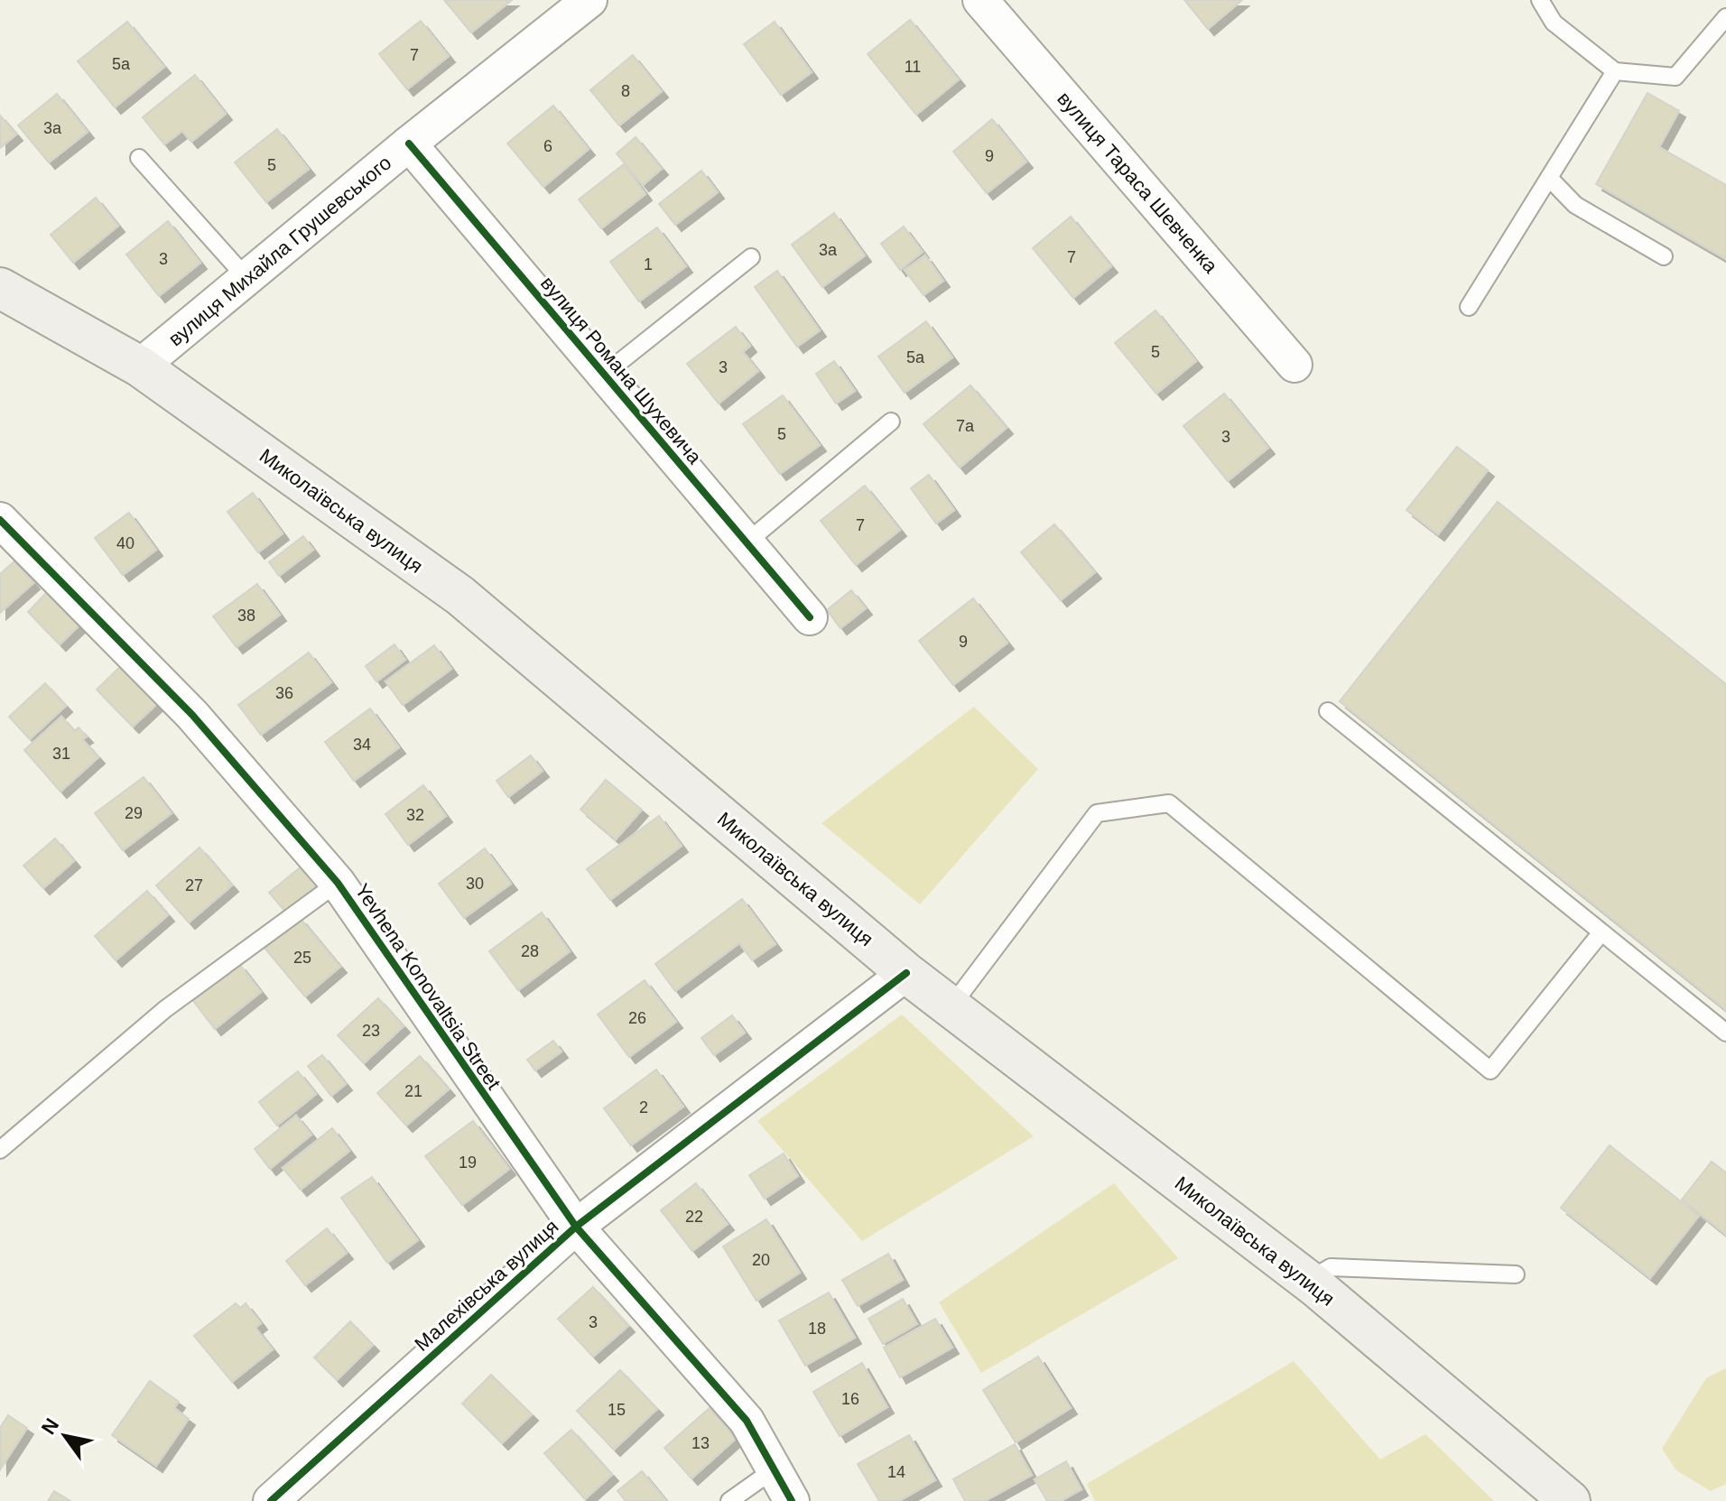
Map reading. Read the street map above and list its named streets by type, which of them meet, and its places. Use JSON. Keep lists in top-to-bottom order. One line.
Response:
{"streets":{"main road":["Миколаївська вулиця"],"street":["вулиця Тараса Шевченка","вулиця Михайла Грушевського","вулиця Романа Шухевича","Yevhena Konovaltsia Street","Малехівська вулиця"]},"crossings":[["вулиця Михайла Грушевського","вулиця Романа Шухевича"],["вулиця Михайла Грушевського","Миколаївська вулиця"],["Миколаївська вулиця","Малехівська вулиця"],["Yevhena Konovaltsia Street","Малехівська вулиця"]],"house_numbers":["7","5а","11","8","3а","6","9","5","3а","7","3","1","5","5а","3","7а","5","3","7","40","38","9","36","34","31","29","32","30","27","28","25","26","23","21","2","19","22","20","3","18","16","15","13","14"],"north":"top left"}
